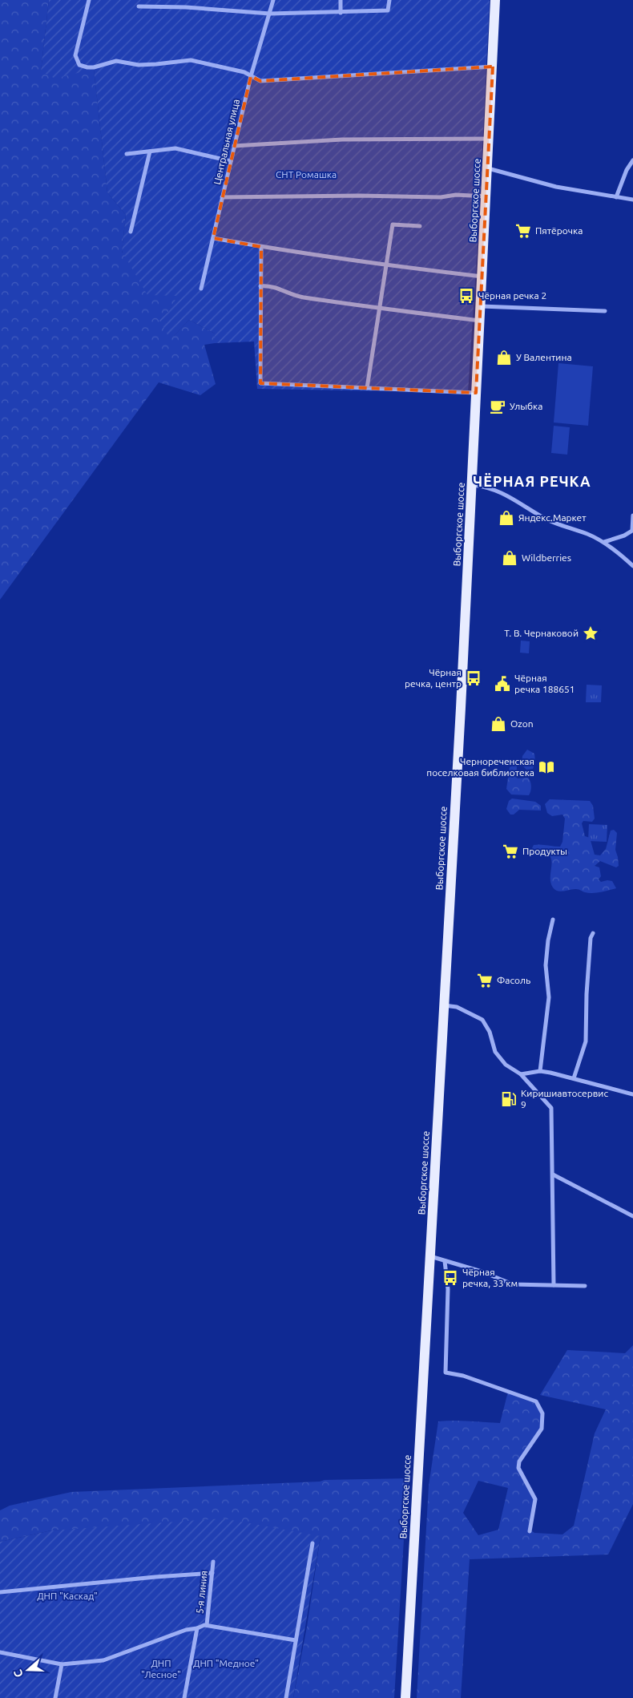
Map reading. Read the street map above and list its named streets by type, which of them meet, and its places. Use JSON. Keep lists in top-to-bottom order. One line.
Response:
{"streets":{"main road":["Выборгское шоссе"],"street":["Центральная улица","5-я линия"]},"districts":["ЧЁРНАЯ РЕЧКА"],"parks":["СНТ Ромашка","ДНП \"Каскад\"","ДНП \"Лесное\"","ДНП \"Медное\""],"places":{"supermarket":["Пятёрочка","Продукты","Фасоль"],"bus stop":["Чёрная речка 2","Чёрная речка, центр","Чёрная речка, 33 км"],"shop":["У Валентина","Яндекс.Маркет","Wildberries","Ozon"],"cafe":["Улыбка"],"place":["Т. В. Чернаковой"],"public building":["Чёрная речка 188651"],"library":["Чернореченская поселковая библиотека"],"fuel station":["Киришиавтосервис 9"]},"north":"left"}
